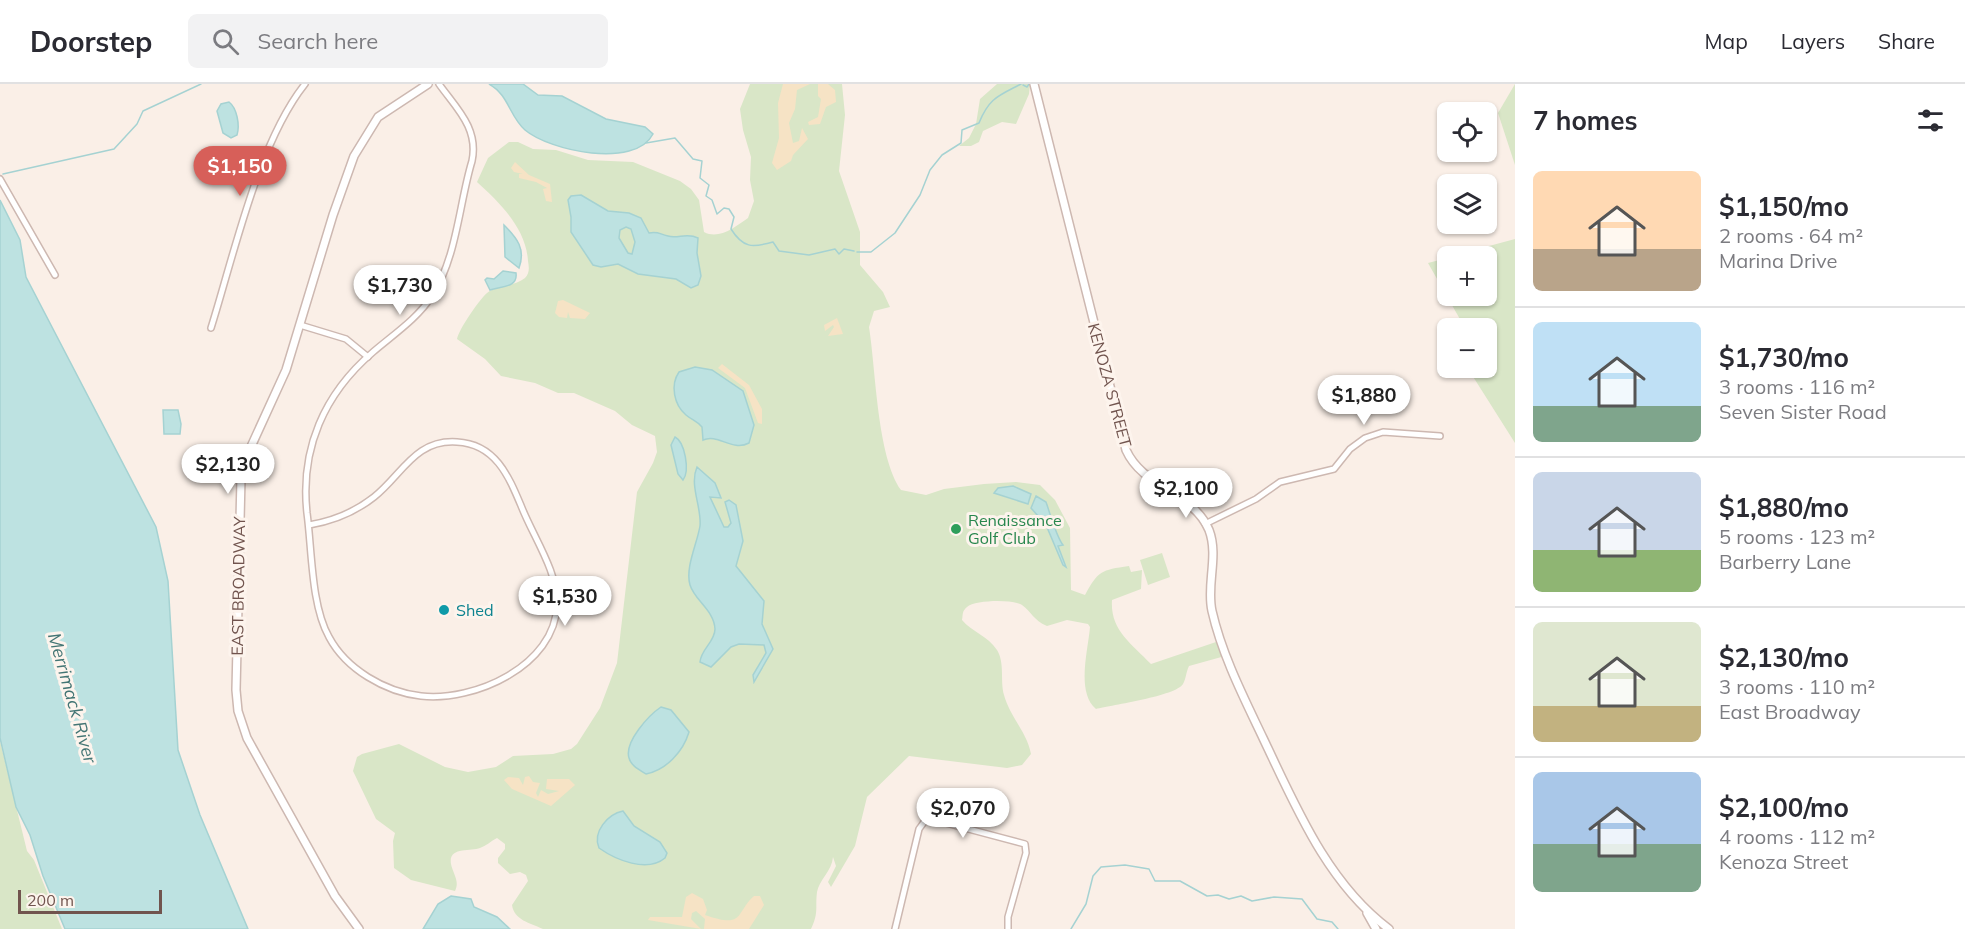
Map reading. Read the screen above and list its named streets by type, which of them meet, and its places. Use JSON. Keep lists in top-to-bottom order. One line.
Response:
{"streets":{"street":["KENOZA STREET","EAST BROADWAY"]},"water":["Merrimack River"],"places":["Renaissance Golf Club","Shed"],"scale_bar":"200 m","page":{"header":"Doorstep","search":"Search here","nav":["Map","Layers","Share"],"heading":"7 homes","map_buttons":["+","−"],"price":["$1,150","$1,730","$1,880","$2,130","$2,100","$1,530","$2,070"],"list":[{"name":"$1,150/mo","note":"2 rooms · 64 m² · Marina Drive"},{"name":"$1,730/mo","note":"3 rooms · 116 m² · Seven Sister Road"},{"name":"$1,880/mo","note":"5 rooms · 123 m² · Barberry Lane"},{"name":"$2,130/mo","note":"3 rooms · 110 m² · East Broadway"},{"name":"$2,100/mo","note":"4 rooms · 112 m² · Kenoza Street"}],"scale":"200 m"}}
